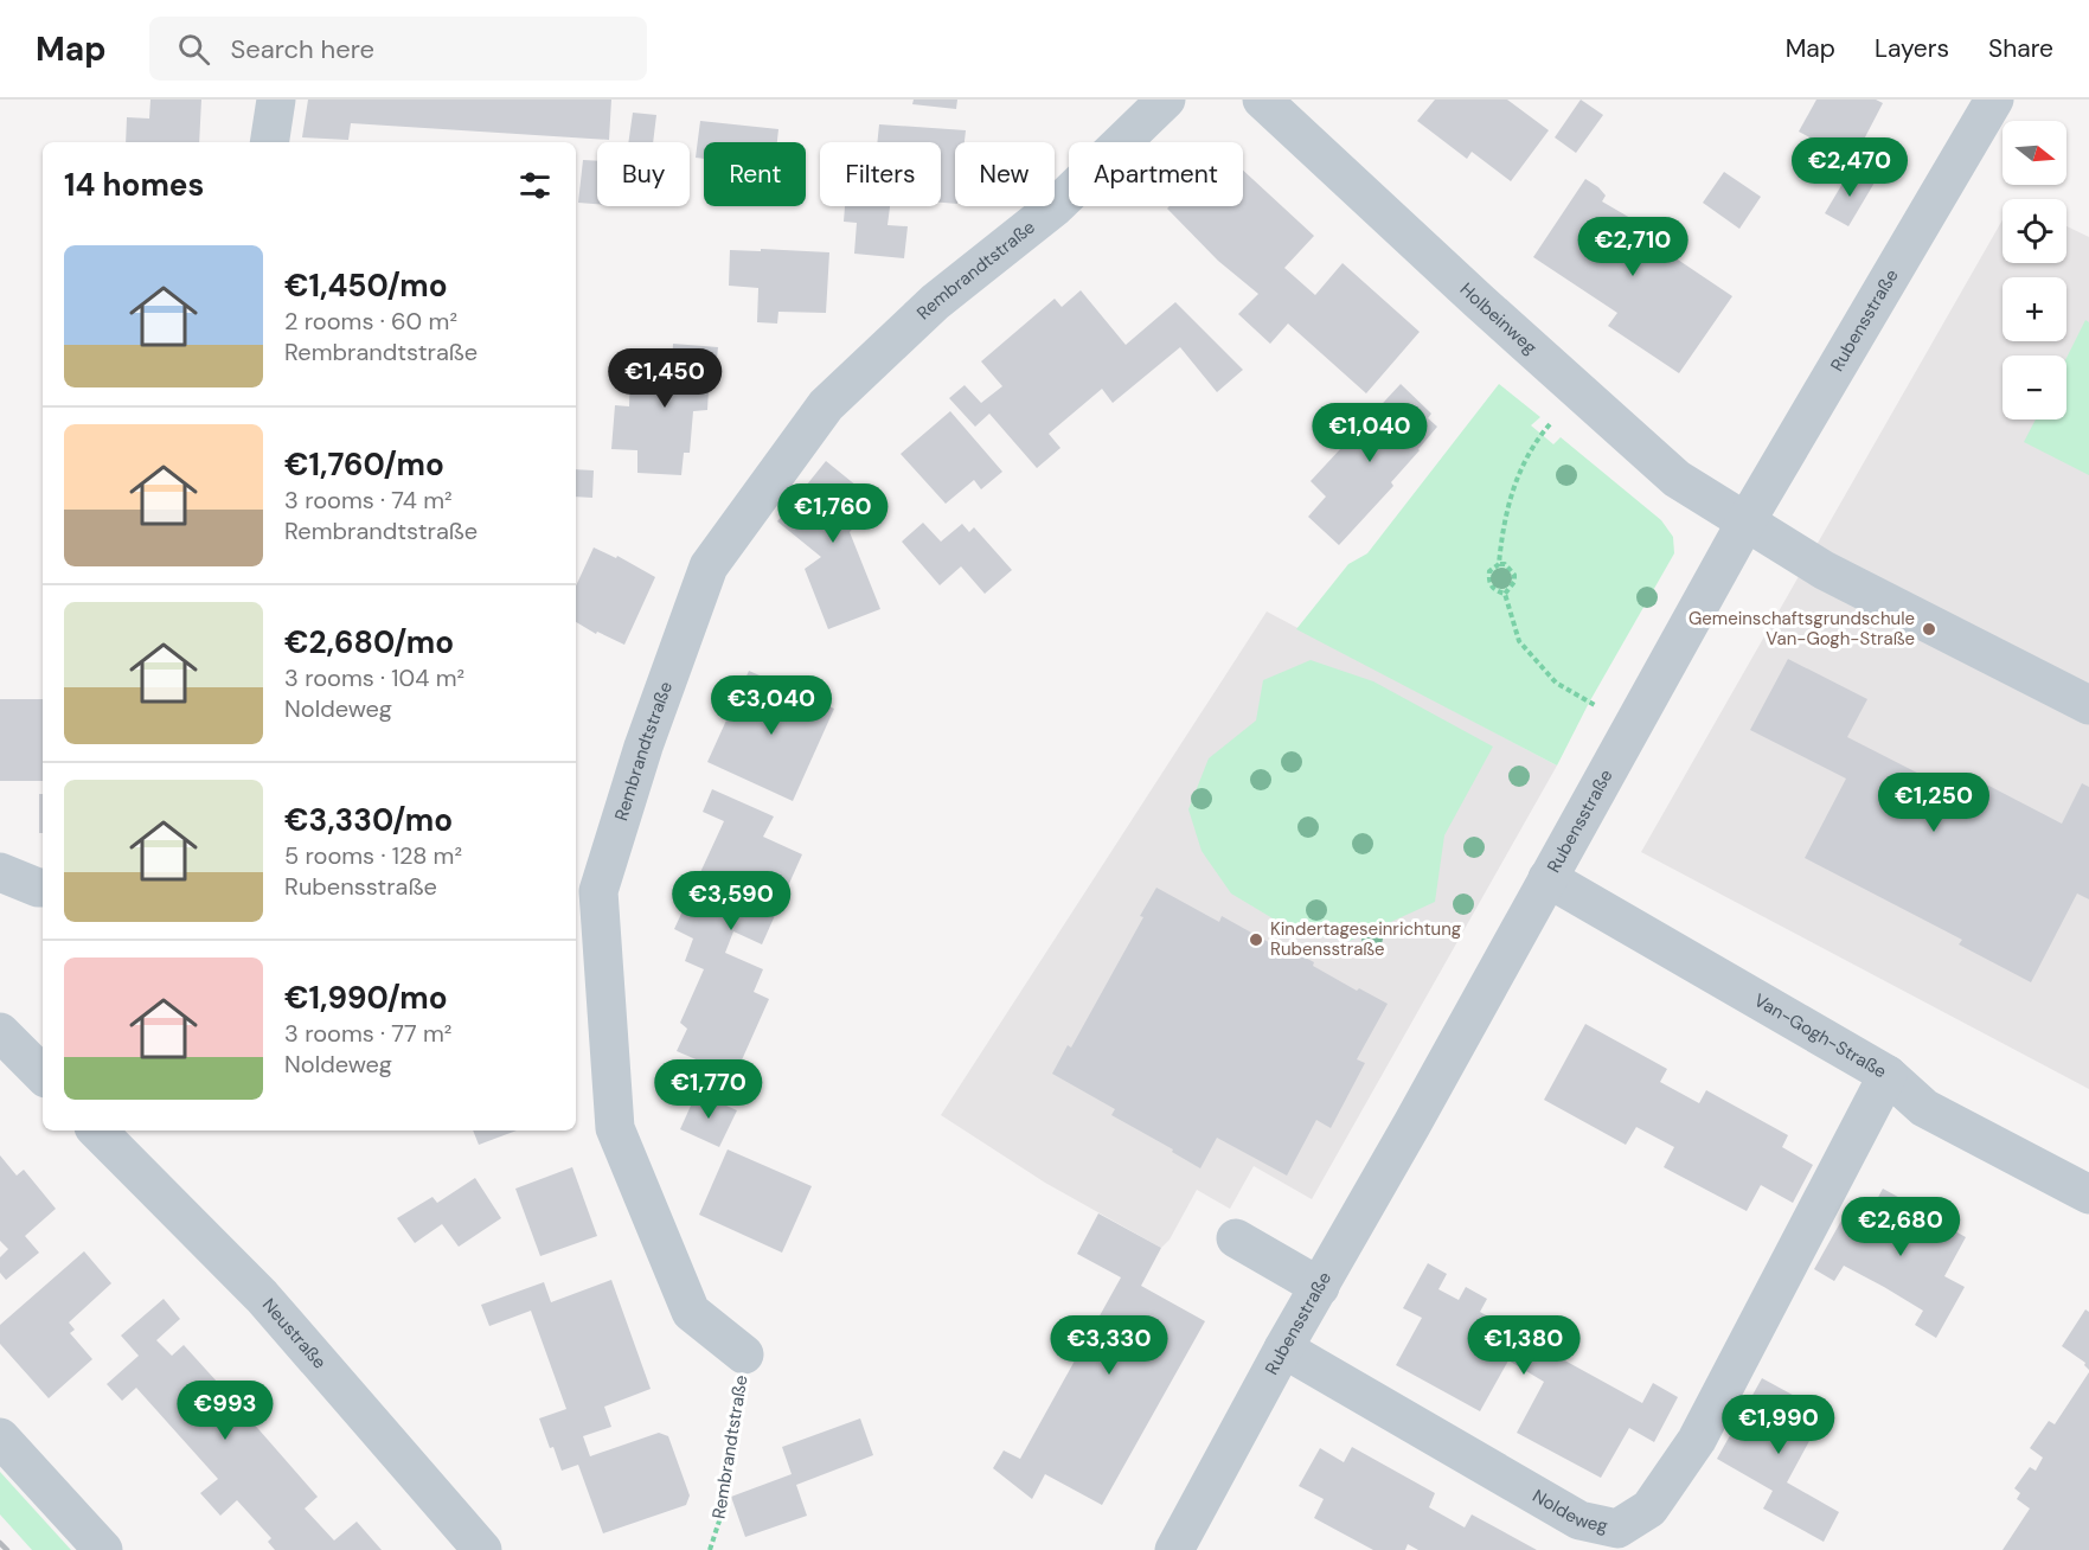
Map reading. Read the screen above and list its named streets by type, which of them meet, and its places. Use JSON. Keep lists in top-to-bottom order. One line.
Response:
{"streets":{"street":["Rembrandtstraße","Holbeinweg","Rubensstraße","Van-Gogh-Straße","Neustraße","Noldeweg"]},"crossings":[["Holbeinweg","Rubensstraße"],["Rubensstraße","Van-Gogh-Straße"],["Rubensstraße","Noldeweg"],["Van-Gogh-Straße","Noldeweg"]],"places":["Gemeinschaftsgrundschule Van-Gogh-Straße","Kindertageseinrichtung Rubensstraße"],"north":"right","page":{"header":"Map","search":"Search here","nav":["Map","Layers","Share"],"map_buttons":["+","−"],"price":["€2,470","€2,710","€1,450","€1,040","€1,760","€3,040","€1,250","€3,590","€1,770","€2,680","€3,330","€1,380","€993","€1,990"],"chip":["Buy","Rent","Filters","New","Apartment"],"heading":"14 homes","list":[{"name":"€1,450/mo","note":"2 rooms · 60 m² · Rembrandtstraße"},{"name":"€1,760/mo","note":"3 rooms · 74 m² · Rembrandtstraße"},{"name":"€2,680/mo","note":"3 rooms · 104 m² · Noldeweg"},{"name":"€3,330/mo","note":"5 rooms · 128 m² · Rubensstraße"},{"name":"€1,990/mo","note":"3 rooms · 77 m² · Noldeweg"}]}}
